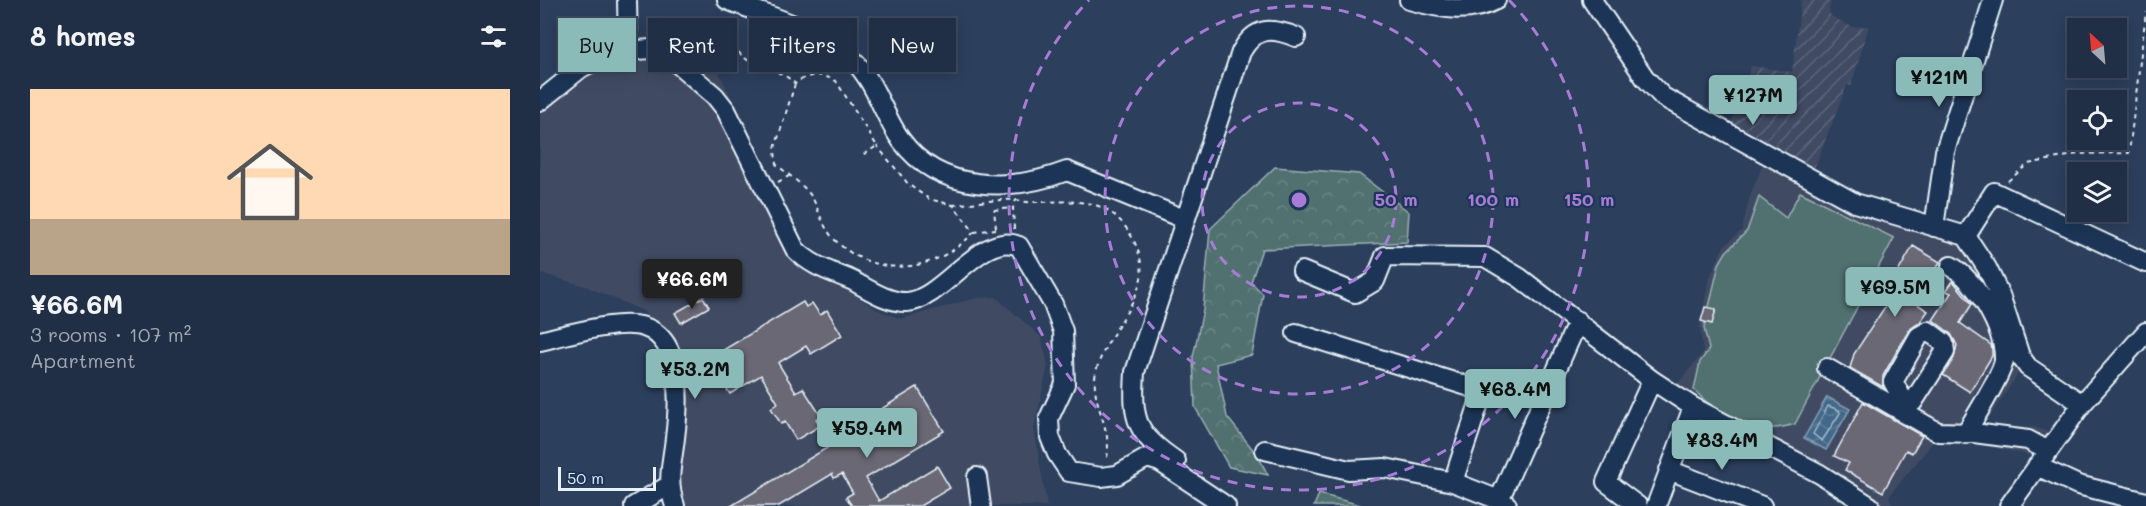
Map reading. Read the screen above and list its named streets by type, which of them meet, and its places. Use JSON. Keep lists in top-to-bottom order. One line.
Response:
{"scale_bar":"50 m","north":"top left","page":{"heading":"8 homes","chip":["Buy","Rent","Filters","New"],"price":["¥121M","¥127M","¥66.6M","¥69.5M","¥53.2M","¥68.4M","¥59.4M","¥83.4M"],"list":[{"name":"¥66.6M","note":"3 rooms · 107 m² · Apartment"}],"scale":"50 m"},"rings":["50 m","100 m","150 m"]}
